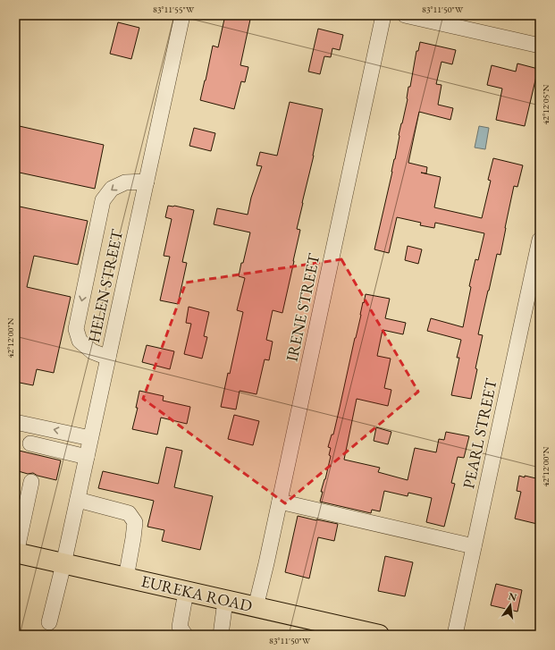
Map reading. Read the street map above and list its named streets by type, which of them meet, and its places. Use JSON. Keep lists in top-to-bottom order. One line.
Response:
{"streets":{"main road":["EUREKA ROAD"],"street":["HELEN STREET","IRENE STREET","PEARL STREET"]},"crossings":[["HELEN STREET","EUREKA ROAD"],["IRENE STREET","EUREKA ROAD"]],"north":"top","coordinates":["83°11'55\"W","83°11'50\"W","42°12'05\"N","42°12'00\"N"]}
